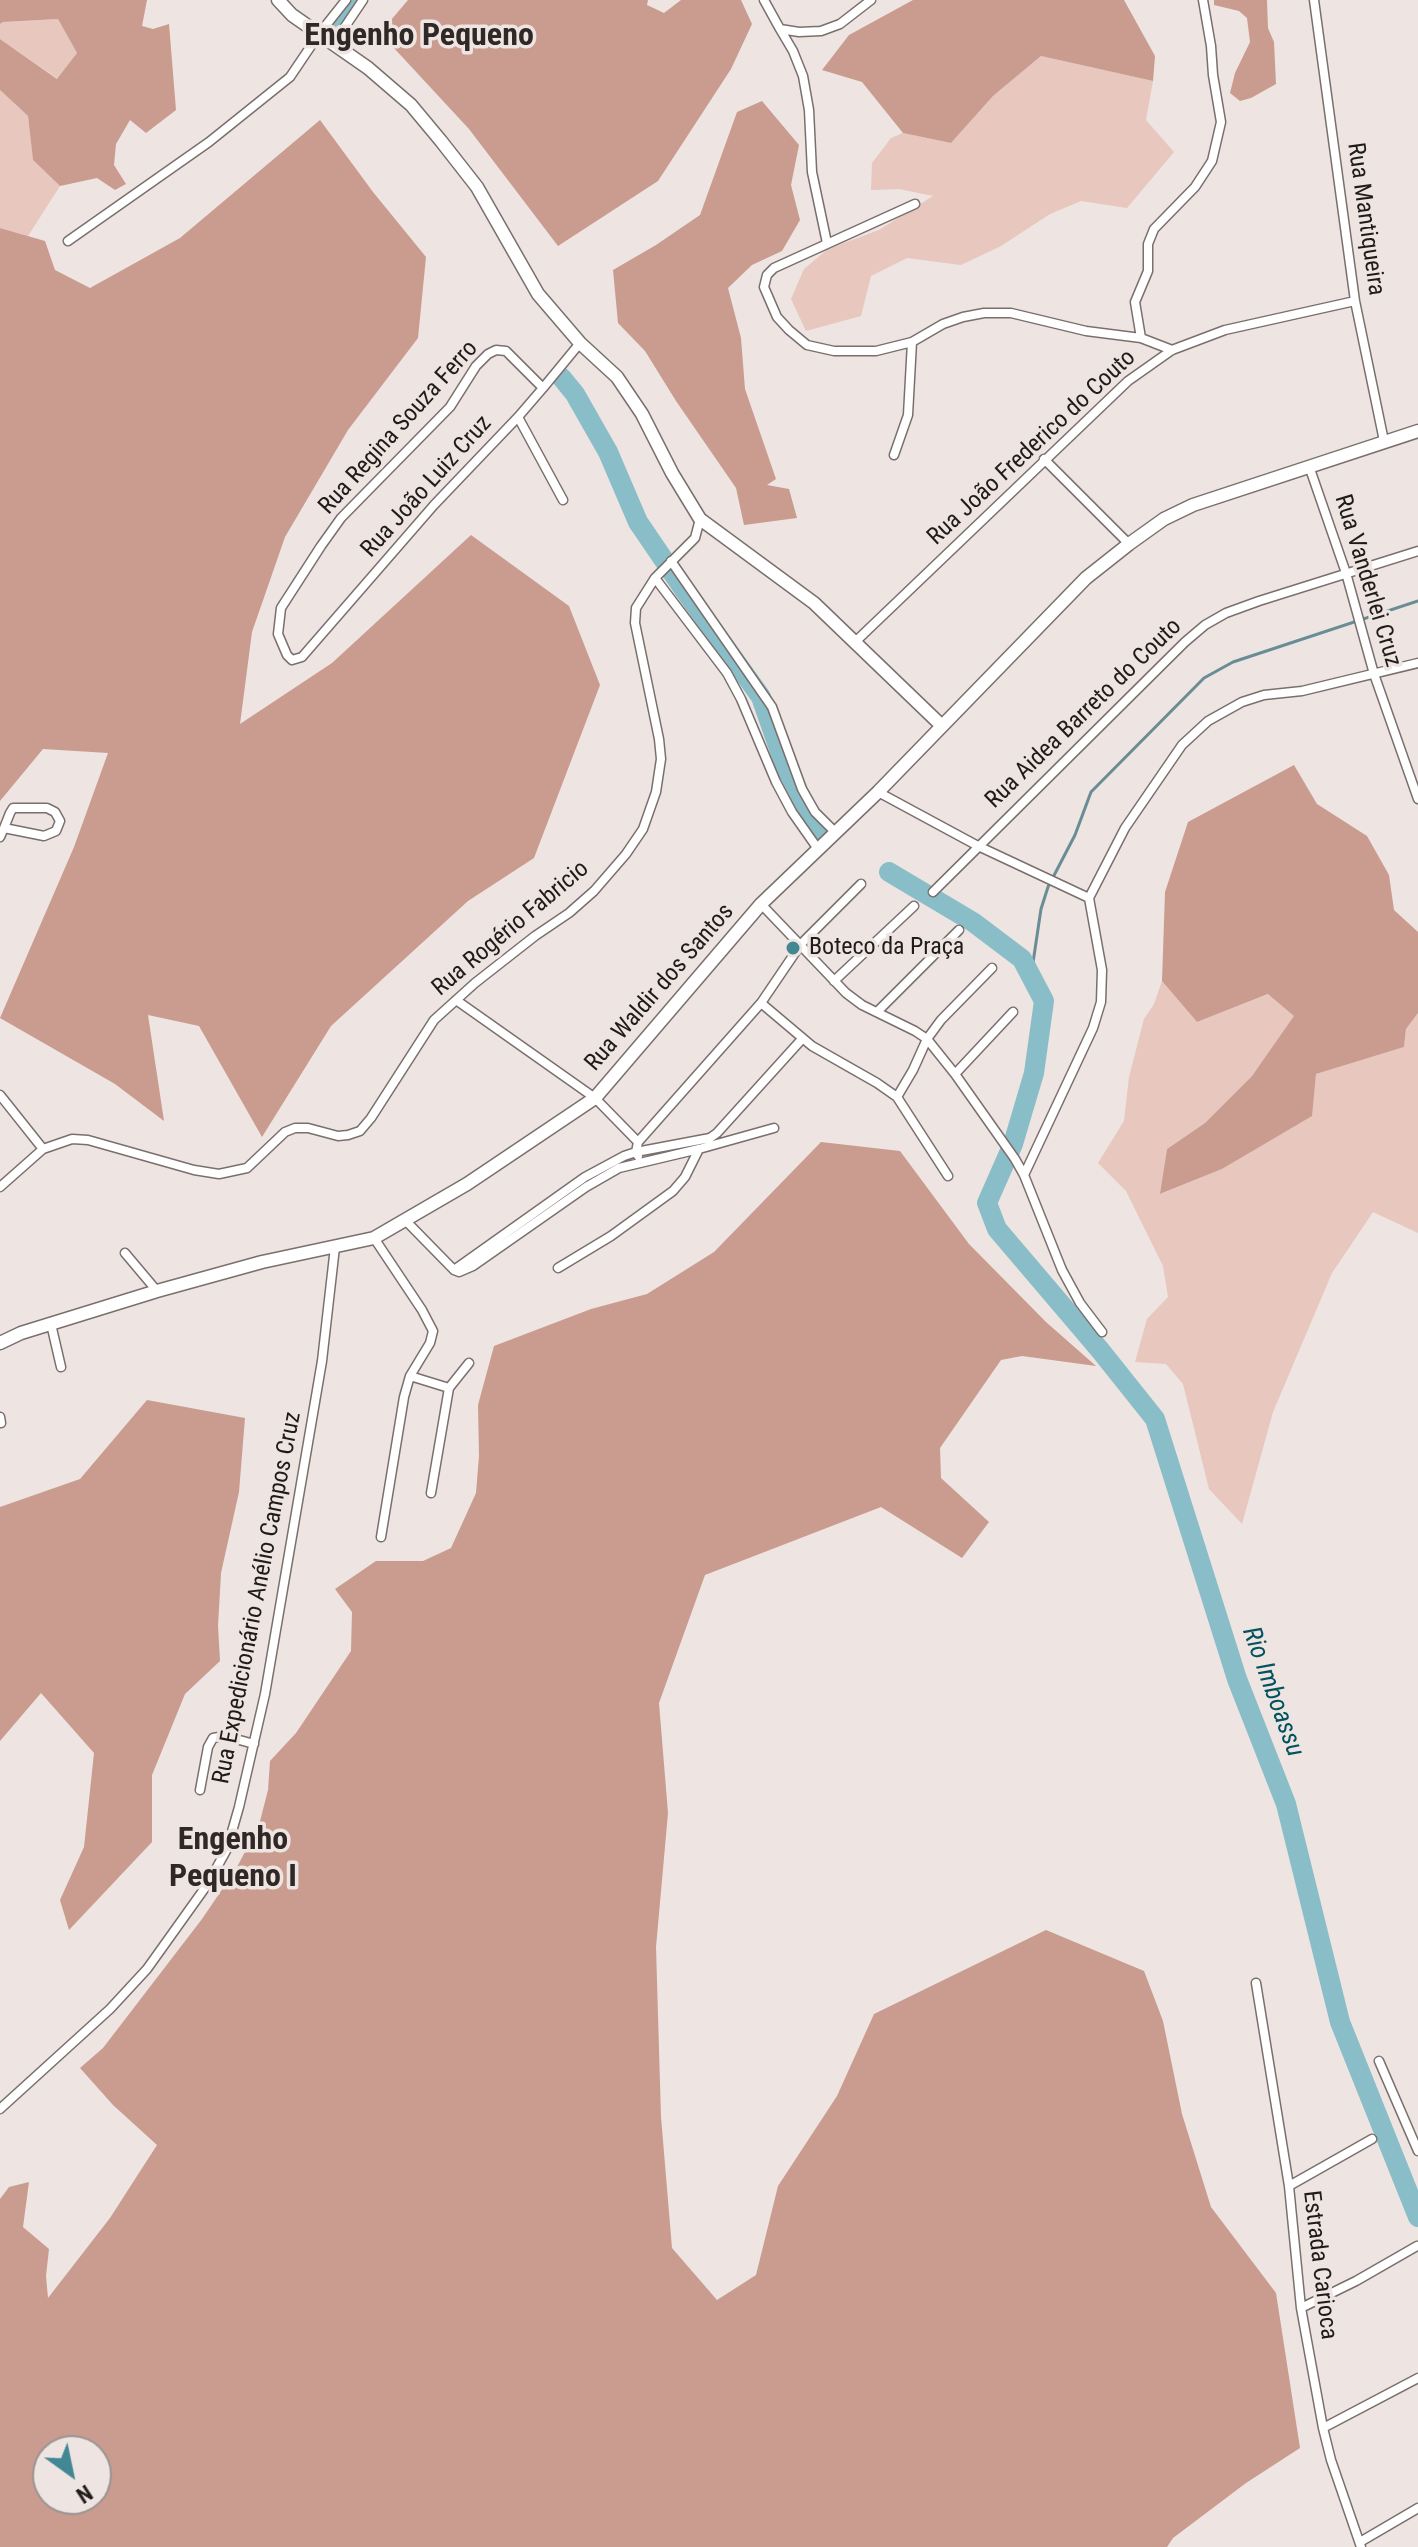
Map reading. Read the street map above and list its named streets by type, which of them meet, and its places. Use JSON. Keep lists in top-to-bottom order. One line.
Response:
{"streets":{"street":["Rua Mantiqueira","Rua Regina Souza Ferro","Rua João Frederico do Couto","Rua João Luiz Cruz","Rua Vanderlei Cruz","Rua Aidea Barreto do Couto","Rua Rogério Fabricio","Rua Waldir dos Santos","Rua Expedicionário Anélio Campos Cruz","Estrada Carioca"]},"crossings":[["Rua Mantiqueira","Rua João Frederico do Couto"],["Rua Mantiqueira","Rua Waldir dos Santos"],["Rua Regina Souza Ferro","Rua João Luiz Cruz"],["Rua Vanderlei Cruz","Rua Aidea Barreto do Couto"],["Rua Vanderlei Cruz","Rua Waldir dos Santos"],["Rua Waldir dos Santos","Rua Expedicionário Anélio Campos Cruz"]],"districts":["Engenho Pequeno","Engenho Pequeno I"],"water":["Rio Imboassu"],"places":["Boteco da Praça"],"north":"bottom right"}
